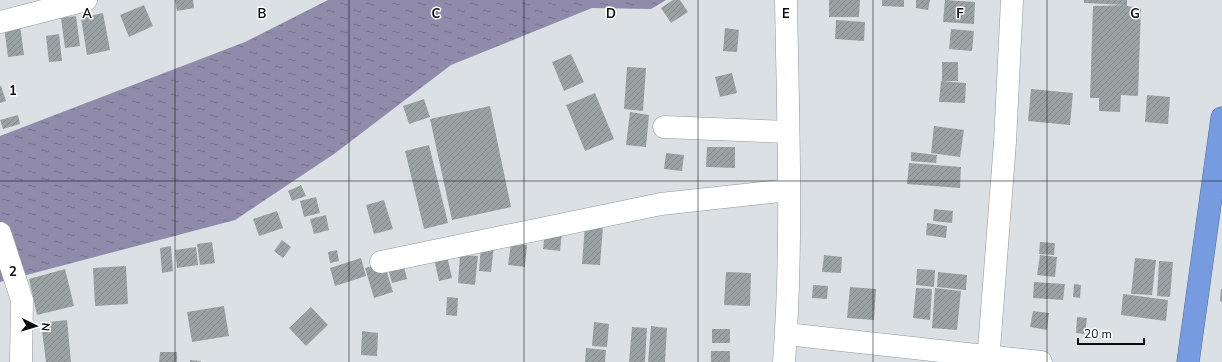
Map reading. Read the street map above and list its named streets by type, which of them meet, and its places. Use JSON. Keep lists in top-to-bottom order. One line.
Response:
{"scale_bar":"20 m","north":"right","grid":{"columns":["A","B","C","D","E","F","G"],"rows":["1","2"]}}
